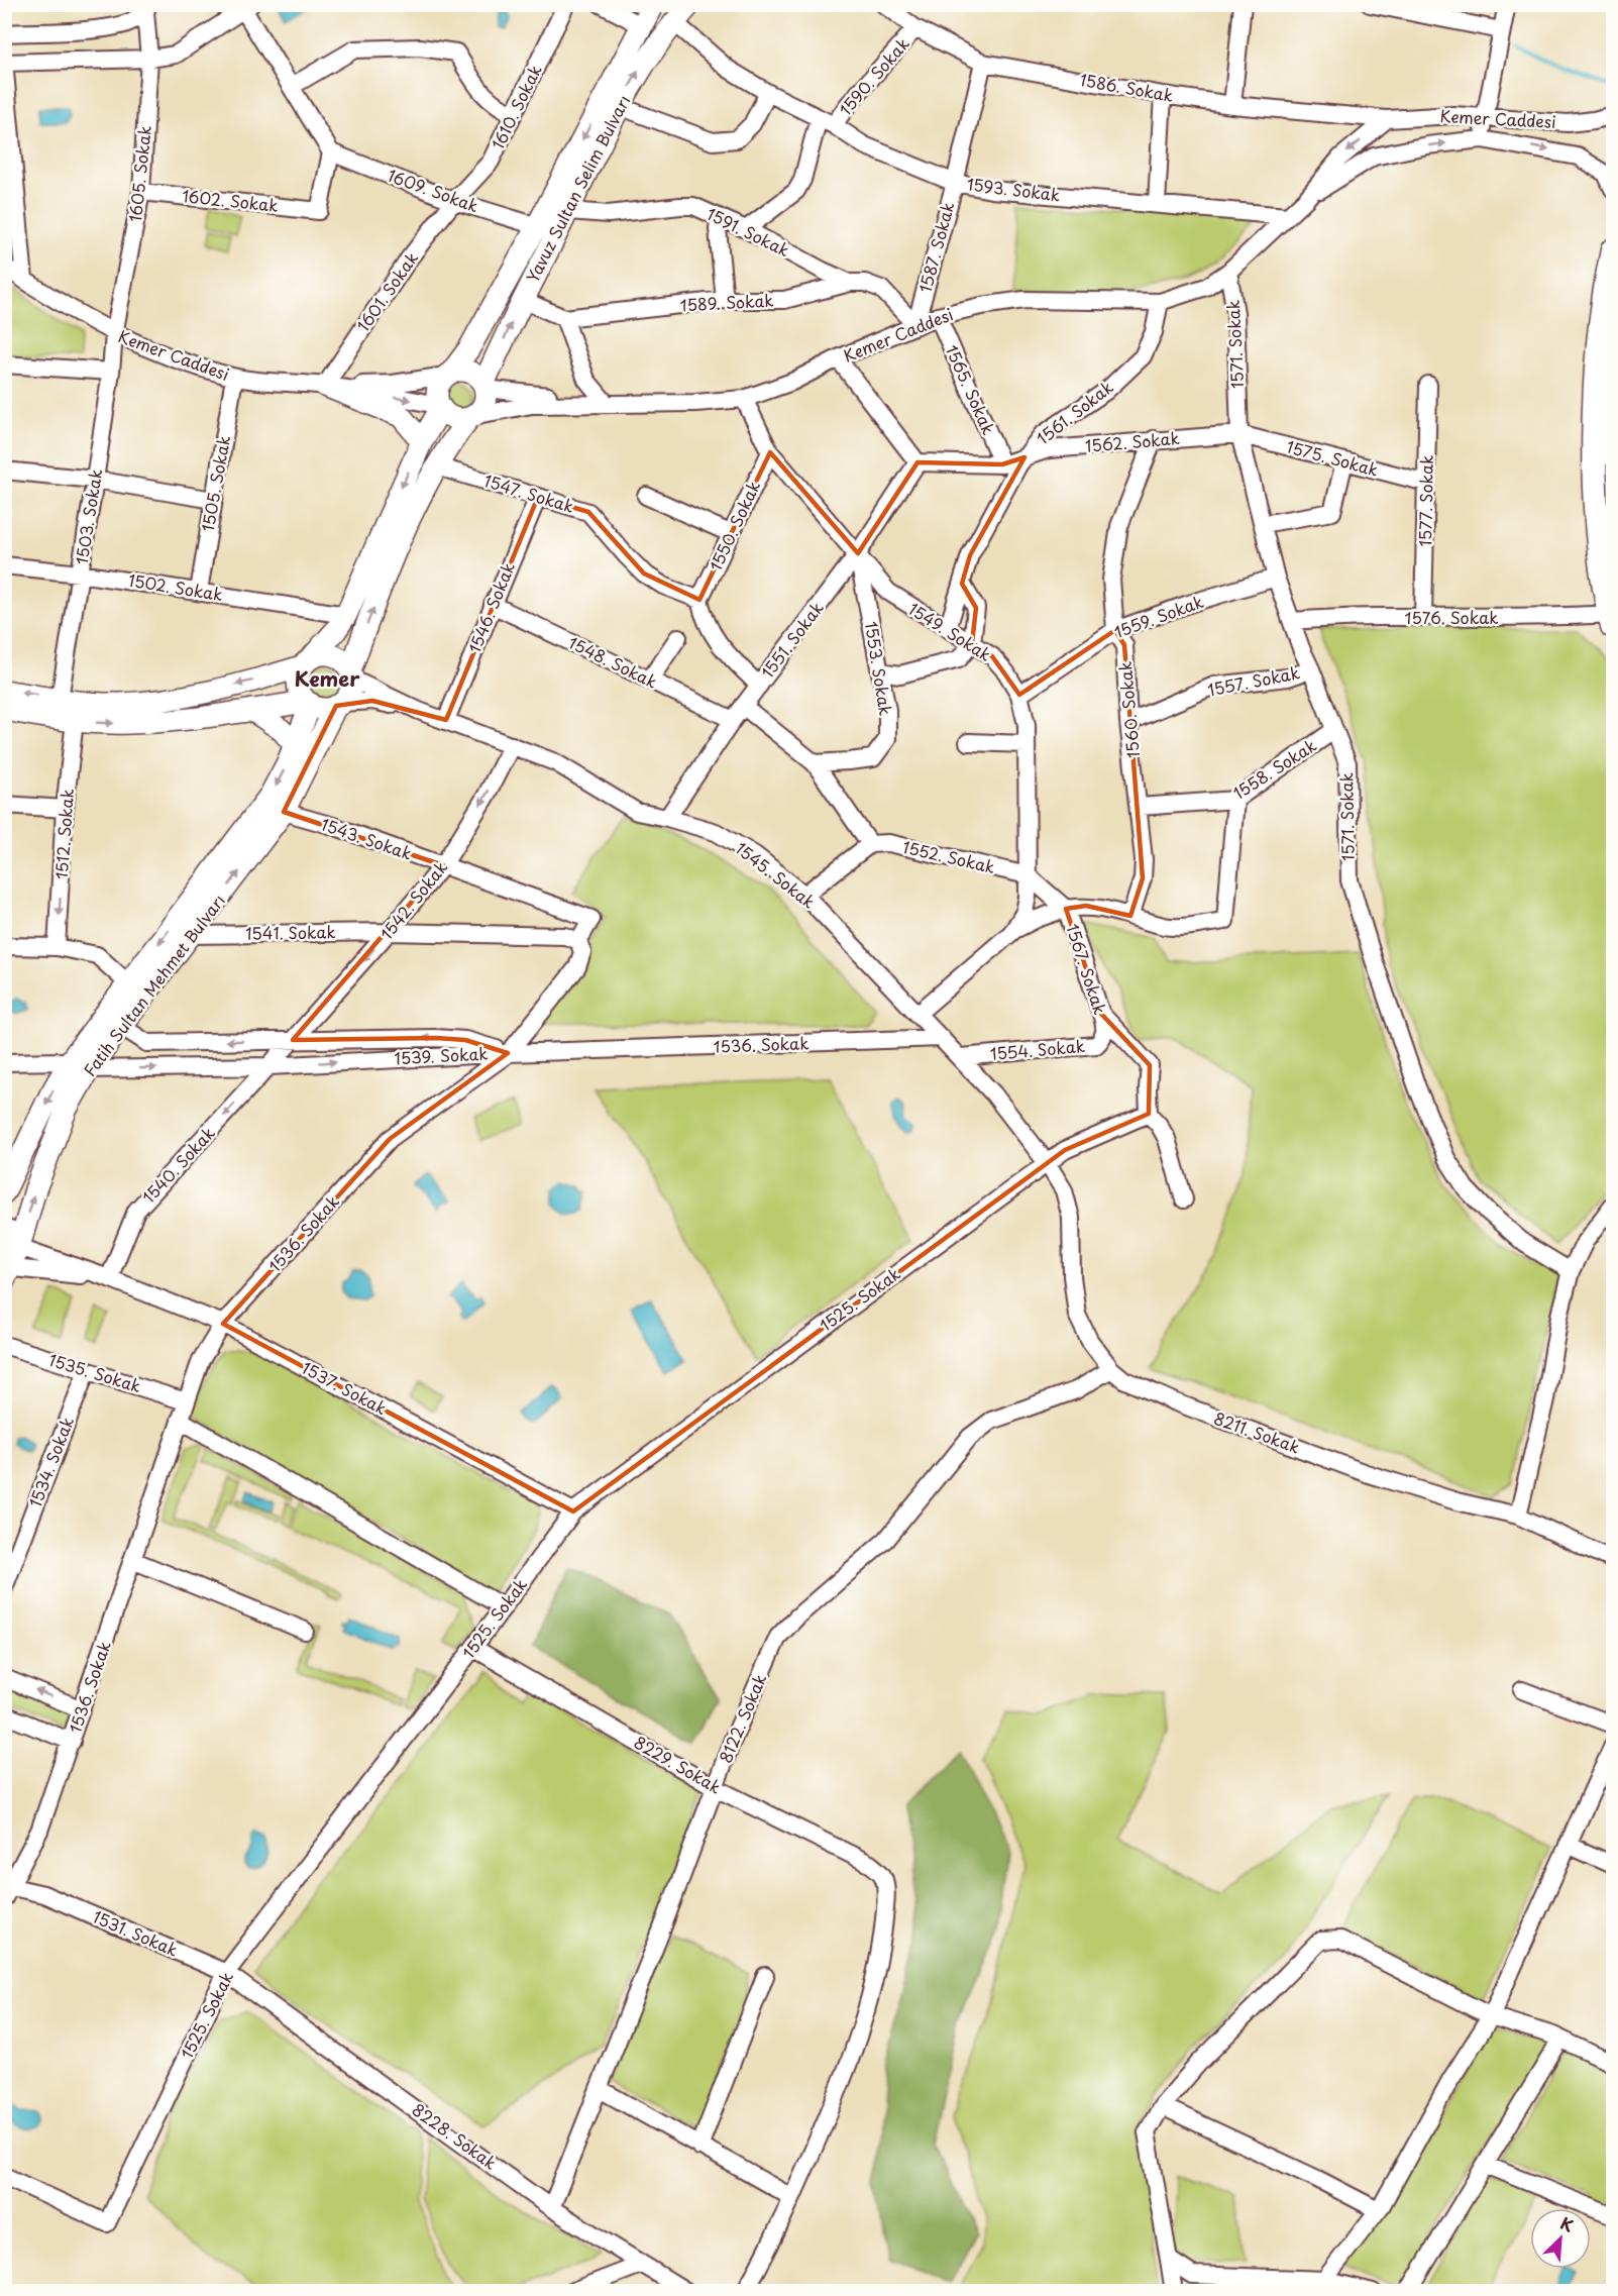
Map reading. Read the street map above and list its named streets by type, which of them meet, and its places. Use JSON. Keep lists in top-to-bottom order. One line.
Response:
{"streets":{"main road":["Yavuz Sultan Selim Bulvarı","Fatih Sultan Mehmet Bulvarı"],"street":["1590. Sokak","1586. Sokak","1610. Sokak","Kemer Caddesi","1605. Sokak","1593. Sokak","1609. Sokak","1602. Sokak","1591. Sokak","1587. Sokak","1601. Sokak","1589. Sokak","1571. Sokak","1565. Sokak","1561. Sokak","1562. Sokak","1575. Sokak","1505. Sokak","1547. Sokak","1577. Sokak","1503. Sokak","1550. Sokak","1502. Sokak","1546. Sokak","1559. Sokak","1576. Sokak","1549. Sokak","1551. Sokak","1548. Sokak","1553. Sokak","1557. Sokak","1560. Sokak","1558. Sokak","1512. Sokak","1543. Sokak","1552. Sokak","1545. Sokak","1542. Sokak","1541. Sokak","1567. Sokak","1536. Sokak","1554. Sokak","1539. Sokak","1540. Sokak","1525. Sokak","1535. Sokak","1537. Sokak","8211. Sokak","1534. Sokak","8122. Sokak","8229. Sokak","1531. Sokak","8228. Sokak"]},"crossings":[["1590. Sokak","1586. Sokak"],["1590. Sokak","1593. Sokak"],["1590. Sokak","1591. Sokak"],["1586. Sokak","Kemer Caddesi"],["1586. Sokak","1587. Sokak"],["1610. Sokak","1609. Sokak"],["1610. Sokak","1601. Sokak"],["Kemer Caddesi","1605. Sokak"],["Kemer Caddesi","Yavuz Sultan Selim Bulvarı"],["Kemer Caddesi","1593. Sokak"],["Kemer Caddesi","1587. Sokak"],["Kemer Caddesi","1601. Sokak"],["Kemer Caddesi","1589. Sokak"],["Kemer Caddesi","1571. Sokak"],["Kemer Caddesi","1565. Sokak"],["Kemer Caddesi","1561. Sokak"],["Kemer Caddesi","1505. Sokak"],["Kemer Caddesi","1503. Sokak"],["Kemer Caddesi","1549. Sokak"],["1605. Sokak","1602. Sokak"],["1605. Sokak","1503. Sokak"],["Yavuz Sultan Selim Bulvarı","1593. Sokak"],["Yavuz Sultan Selim Bulvarı","1609. Sokak"],["Yavuz Sultan Selim Bulvarı","1591. Sokak"],["Yavuz Sultan Selim Bulvarı","1589. Sokak"],["1593. Sokak","1587. Sokak"],["1609. Sokak","1602. Sokak"],["1609. Sokak","1601. Sokak"],["1591. Sokak","1589. Sokak"],["1587. Sokak","1589. Sokak"],["1571. Sokak","1562. Sokak"],["1571. Sokak","1575. Sokak"],["1571. Sokak","1559. Sokak"],["1571. Sokak","1576. Sokak"],["1571. Sokak","1557. Sokak"],["1571. Sokak","1558. Sokak"],["1565. Sokak","1562. Sokak"],["1561. Sokak","1562. Sokak"],["1561. Sokak","1549. Sokak"],["1562. Sokak","1575. Sokak"],["1562. Sokak","1551. Sokak"],["1562. Sokak","1560. Sokak"],["1575. Sokak","1577. Sokak"],["1505. Sokak","1502. Sokak"],["1547. Sokak","1550. Sokak"],["1547. Sokak","1546. Sokak"],["1577. Sokak","1576. Sokak"],["1503. Sokak","1502. Sokak"],["1550. Sokak","1549. Sokak"],["1546. Sokak","1548. Sokak"],["1546. Sokak","1545. Sokak"],["1559. Sokak","1549. Sokak"],["1559. Sokak","1560. Sokak"],["1549. Sokak","1551. Sokak"],["1549. Sokak","1553. Sokak"],["1549. Sokak","1552. Sokak"],["1549. Sokak","1545. Sokak"],["1551. Sokak","1548. Sokak"],["1551. Sokak","1553. Sokak"],["1551. Sokak","1545. Sokak"],["1557. Sokak","1560. Sokak"],["1560. Sokak","1558. Sokak"],["1543. Sokak","1542. Sokak"],["1543. Sokak","1541. Sokak"],["1543. Sokak","Fatih Sultan Mehmet Bulvarı"],["1545. Sokak","1542. Sokak"],["1545. Sokak","1536. Sokak"],["1545. Sokak","1554. Sokak"],["1545. Sokak","1525. Sokak"],["1545. Sokak","8211. Sokak"],["1542. Sokak","1541. Sokak"],["1542. Sokak","1539. Sokak"],["1542. Sokak","1540. Sokak"],["1541. Sokak","Fatih Sultan Mehmet Bulvarı"],["1567. Sokak","1554. Sokak"],["Fatih Sultan Mehmet Bulvarı","1539. Sokak"],["Fatih Sultan Mehmet Bulvarı","1537. Sokak"],["1536. Sokak","1539. Sokak"],["1536. Sokak","1535. Sokak"],["1536. Sokak","1537. Sokak"],["1536. Sokak","1531. Sokak"],["1539. Sokak","1540. Sokak"],["1540. Sokak","1537. Sokak"],["1525. Sokak","1537. Sokak"],["1525. Sokak","8211. Sokak"],["1525. Sokak","8229. Sokak"],["1525. Sokak","1531. Sokak"],["1525. Sokak","8228. Sokak"],["1535. Sokak","1534. Sokak"],["8211. Sokak","8122. Sokak"],["8122. Sokak","8229. Sokak"],["8122. Sokak","8228. Sokak"],["1531. Sokak","8228. Sokak"]],"one_way":["1512. Sokak","1542. Sokak","1540. Sokak"],"districts":["Kemer"],"north":"top right"}
